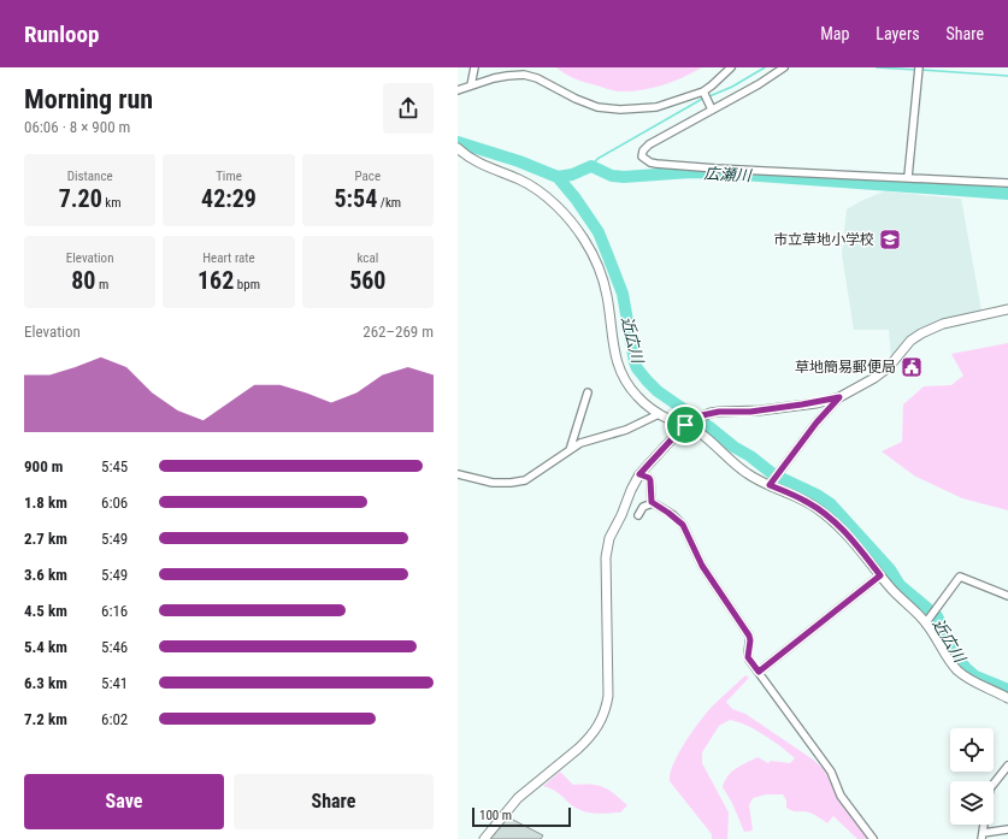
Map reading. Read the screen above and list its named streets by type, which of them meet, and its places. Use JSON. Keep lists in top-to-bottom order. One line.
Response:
{"water":["広瀬川","近広川"],"places":{"school or university":["市立草地小学校"],"public building":["草地簡易郵便局"]},"scale_bar":"100 m","page":{"header":"Runloop","nav":["Map","Layers","Share"],"heading":["Morning run","06:06 · 8 × 900 m"],"stats":[["Distance","7.20 km"],["Time","42:29"],["Pace","5:54 /km"],["Elevation","80 m"],["Heart rate","162 bpm"],["kcal","560"]],"chart":["Elevation","262–269 m"],"list":[{"name":"900 m","note":"5:45"},{"name":"1.8 km","note":"6:06"},{"name":"2.7 km","note":"5:49"},{"name":"3.6 km","note":"5:49"},{"name":"4.5 km","note":"6:16"},{"name":"5.4 km","note":"5:46"},{"name":"6.3 km","note":"5:41"},{"name":"7.2 km","note":"6:02"}],"buttons":["Save","Share"],"scale":"100 m"}}
